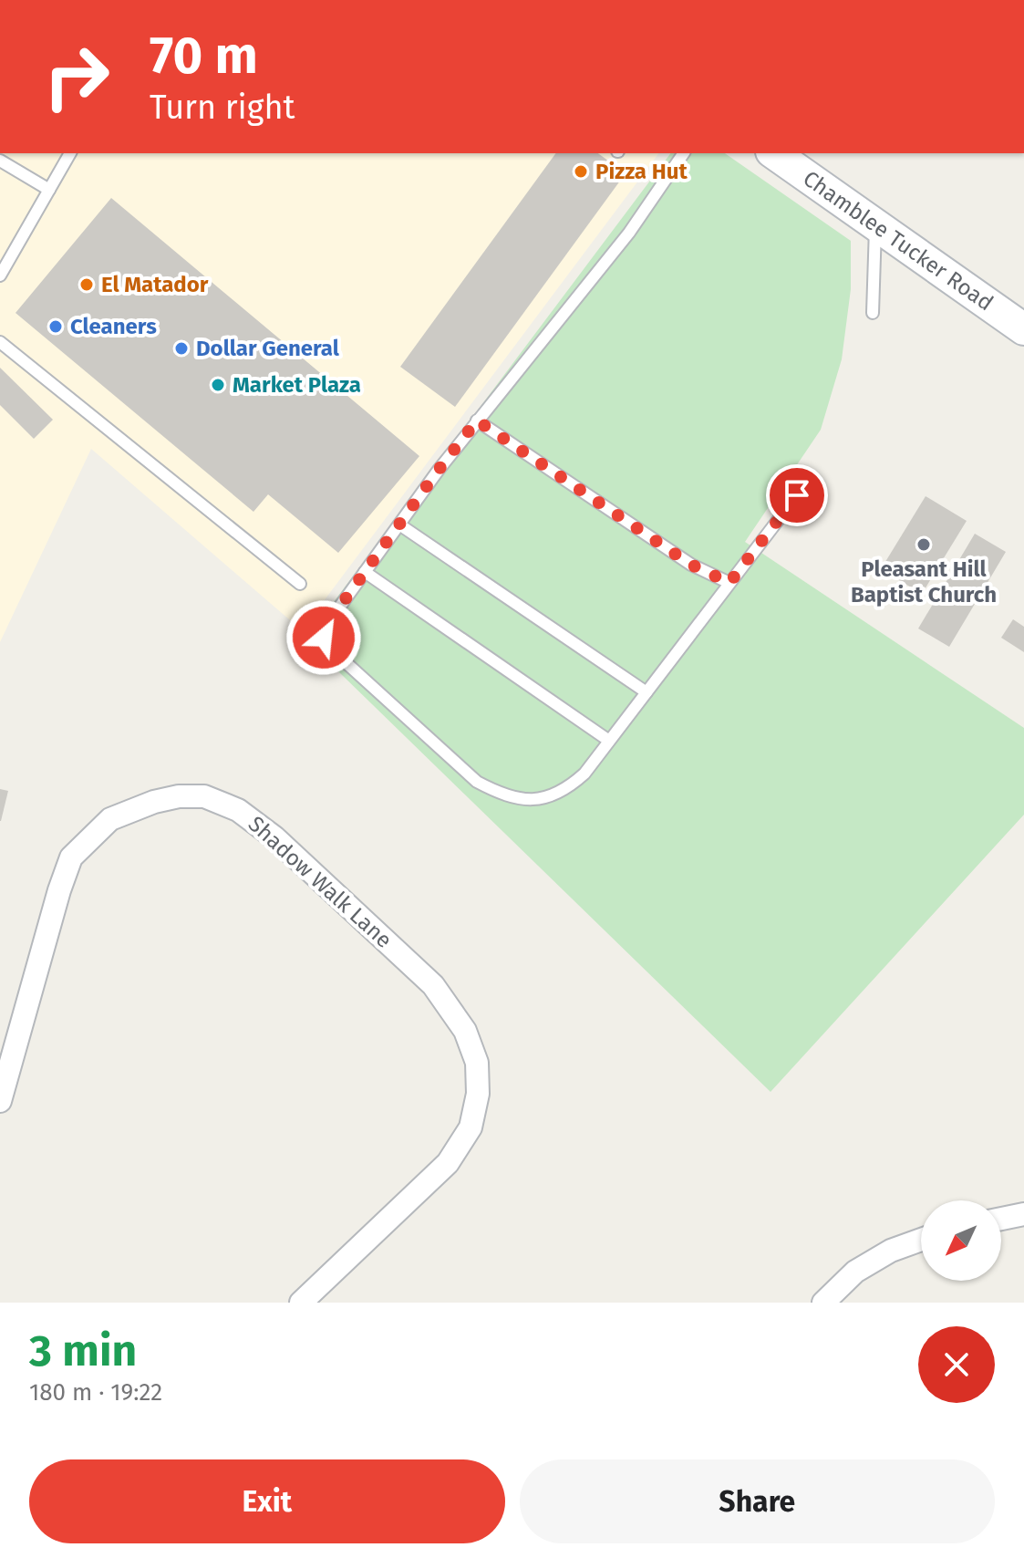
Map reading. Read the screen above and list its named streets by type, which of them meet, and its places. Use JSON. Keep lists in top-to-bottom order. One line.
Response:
{"streets":{"main road":["Chamblee Tucker Road"],"street":["Shadow Walk Lane"]},"places":["Pizza Hut","El Matador","Cleaners","Dollar General","Market Plaza","Pleasant Hill Baptist Church"],"north":"bottom left","page":{"turn":["70 m","Turn right"],"heading":["3 min","180 m · 19:22"],"buttons":["Exit","Share"]}}
